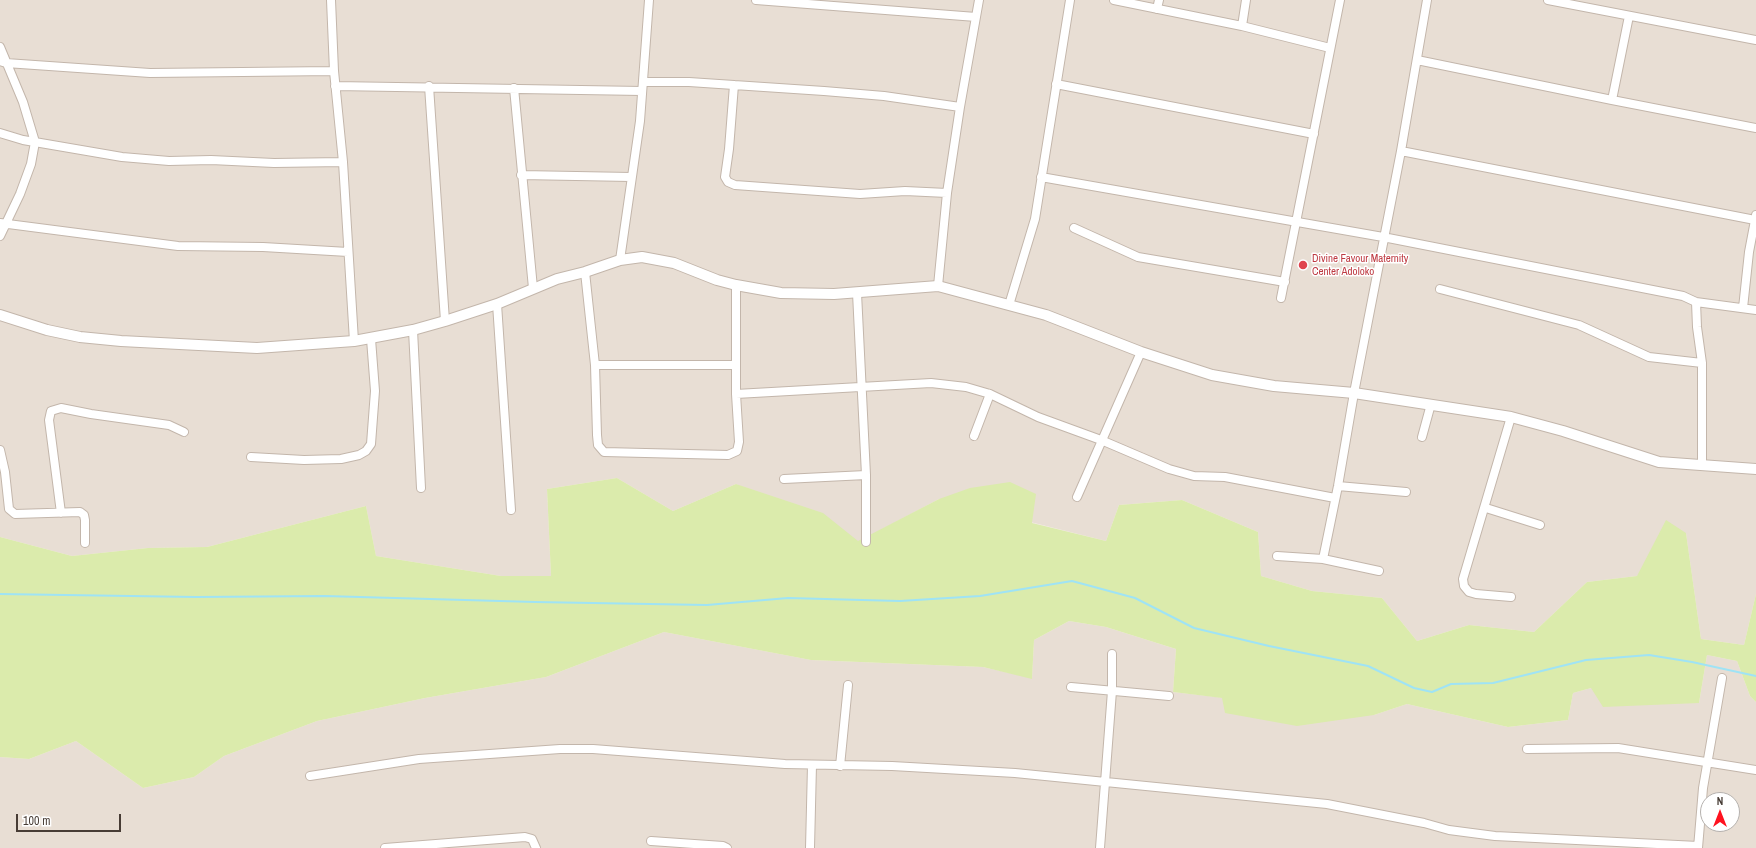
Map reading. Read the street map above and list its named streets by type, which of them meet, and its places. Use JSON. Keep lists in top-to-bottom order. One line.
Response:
{"places":["Divine Favour Maternity Center Adoloko"],"scale_bar":"100 m","north":"top"}
